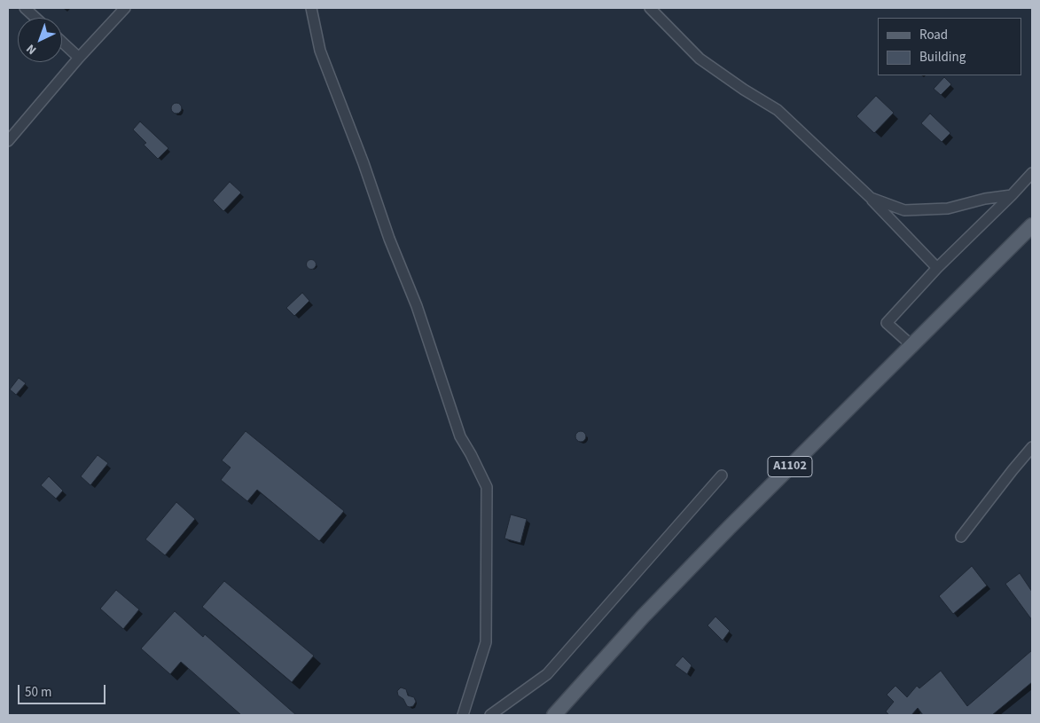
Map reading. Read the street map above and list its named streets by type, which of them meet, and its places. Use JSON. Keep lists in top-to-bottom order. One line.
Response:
{"streets":{"main road":["A1102"]},"legend":["Road","Building"],"scale_bar":"50 m","north":"bottom left"}
